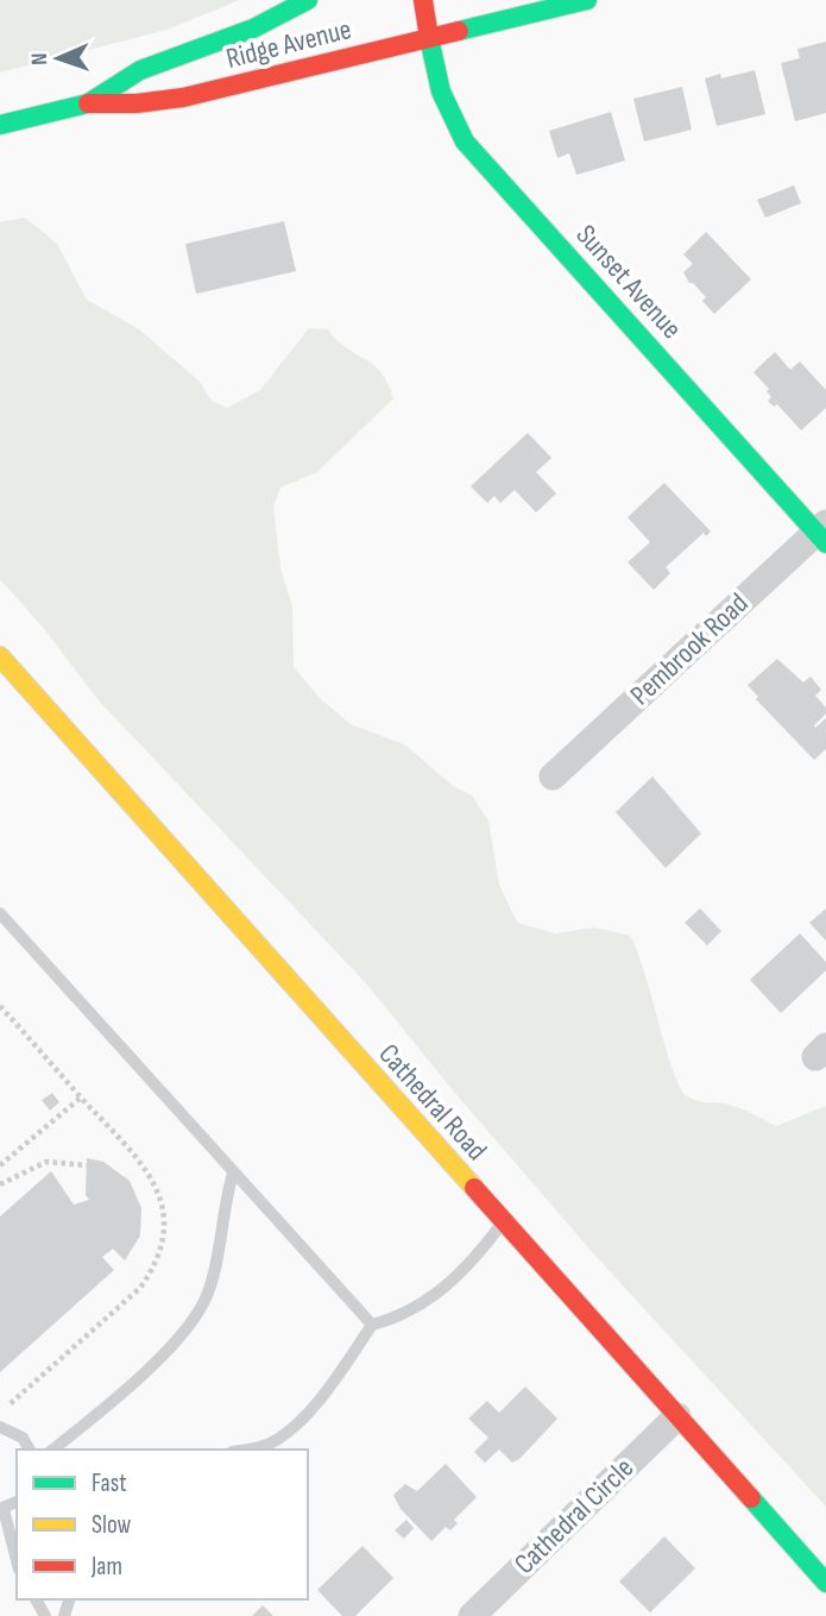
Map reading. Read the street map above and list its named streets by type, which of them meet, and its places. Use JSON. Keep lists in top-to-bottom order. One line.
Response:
{"streets":{"street":["Ridge Avenue","Sunset Avenue","Pembrook Road","Cathedral Road","Cathedral Circle"]},"crossings":[["Ridge Avenue","Sunset Avenue"],["Sunset Avenue","Pembrook Road"],["Cathedral Road","Cathedral Circle"]],"legend":["Fast","Slow","Jam"],"north":"left"}
